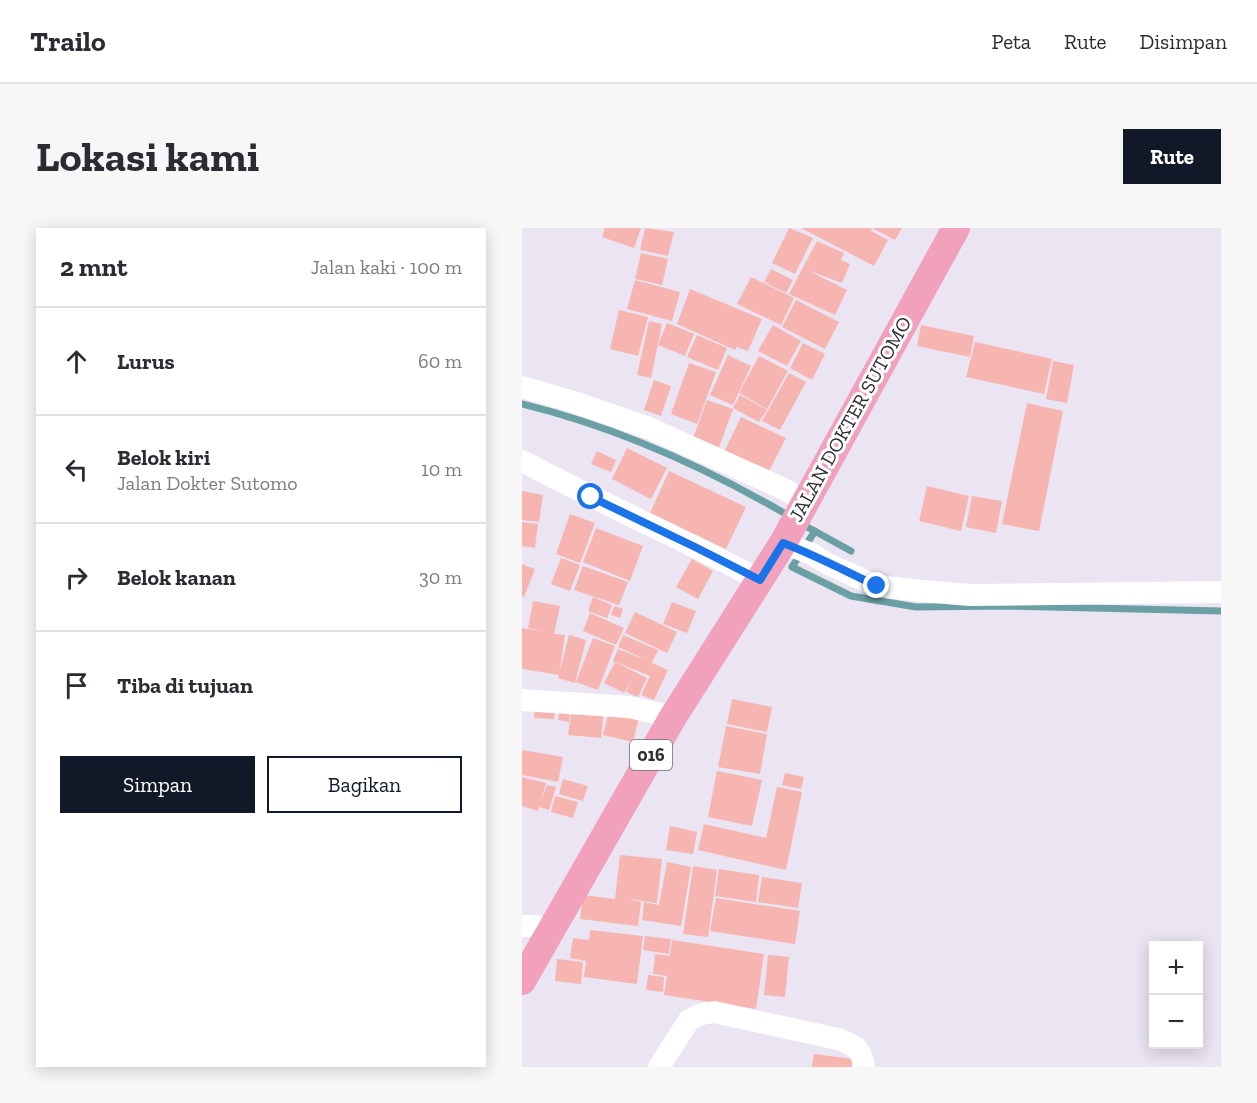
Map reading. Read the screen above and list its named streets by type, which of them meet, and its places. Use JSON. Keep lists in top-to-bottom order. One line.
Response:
{"streets":{"main road":["JALAN DOKTER SUTOMO","016"]},"page":{"header":"Trailo","nav":["Peta","Rute","Disimpan"],"buttons":["Rute",["Simpan","Bagikan"]],"title":"Lokasi kami","heading":["2 mnt","Jalan kaki · 100 m"],"list":[["Lurus","60 m"],["Belok kiri","Jalan Dokter Sutomo","10 m"],["Belok kanan","30 m"],"Tiba di tujuan"],"map_buttons":["+","−"]}}
